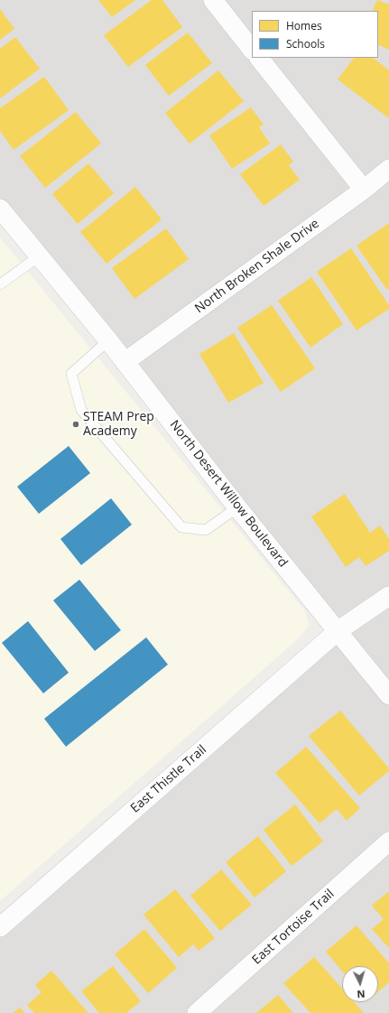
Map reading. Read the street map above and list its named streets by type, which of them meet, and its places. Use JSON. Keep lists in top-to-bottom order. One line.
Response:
{"streets":{"street":["North Broken Shale Drive","North Desert Willow Boulevard","East Thistle Trail","East Tortoise Trail"]},"crossings":[["North Broken Shale Drive","North Desert Willow Boulevard"],["North Desert Willow Boulevard","East Thistle Trail"]],"places":["STEAM Prep Academy"],"legend":["Homes","Schools"],"north":"bottom"}
